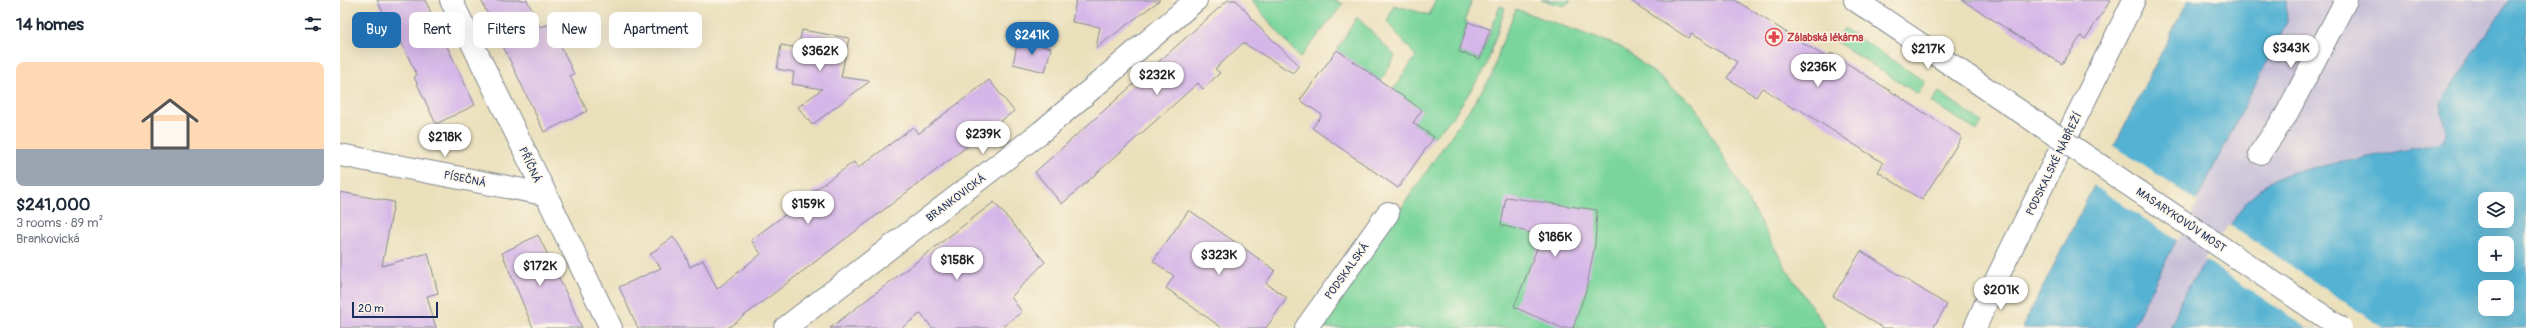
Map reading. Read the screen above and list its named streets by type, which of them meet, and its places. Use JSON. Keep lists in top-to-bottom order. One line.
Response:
{"streets":{"street":["PODSKALSKÉ NÁBŘEŽÍ","PŘÍČNÁ","PÍSEČNÁ","BRANKOVICKÁ","MASARYKOVŮV MOST","PODSKALSKÁ"]},"crossings":[["PŘÍČNÁ","PÍSEČNÁ"]],"places":{"pharmacy":["Zálabská lékárna"]},"scale_bar":"20 m","page":{"heading":"14 homes","chip":["Buy","Rent","Filters","New","Apartment"],"price":["$241K","$343K","$217K","$362K","$236K","$232K","$239K","$218K","$159K","$186K","$323K","$158K","$172K","$201K"],"list":[{"name":"$241,000","note":"3 rooms · 89 m² · Brankovická"}],"map_buttons":["+","−"],"scale":"20 m"}}
